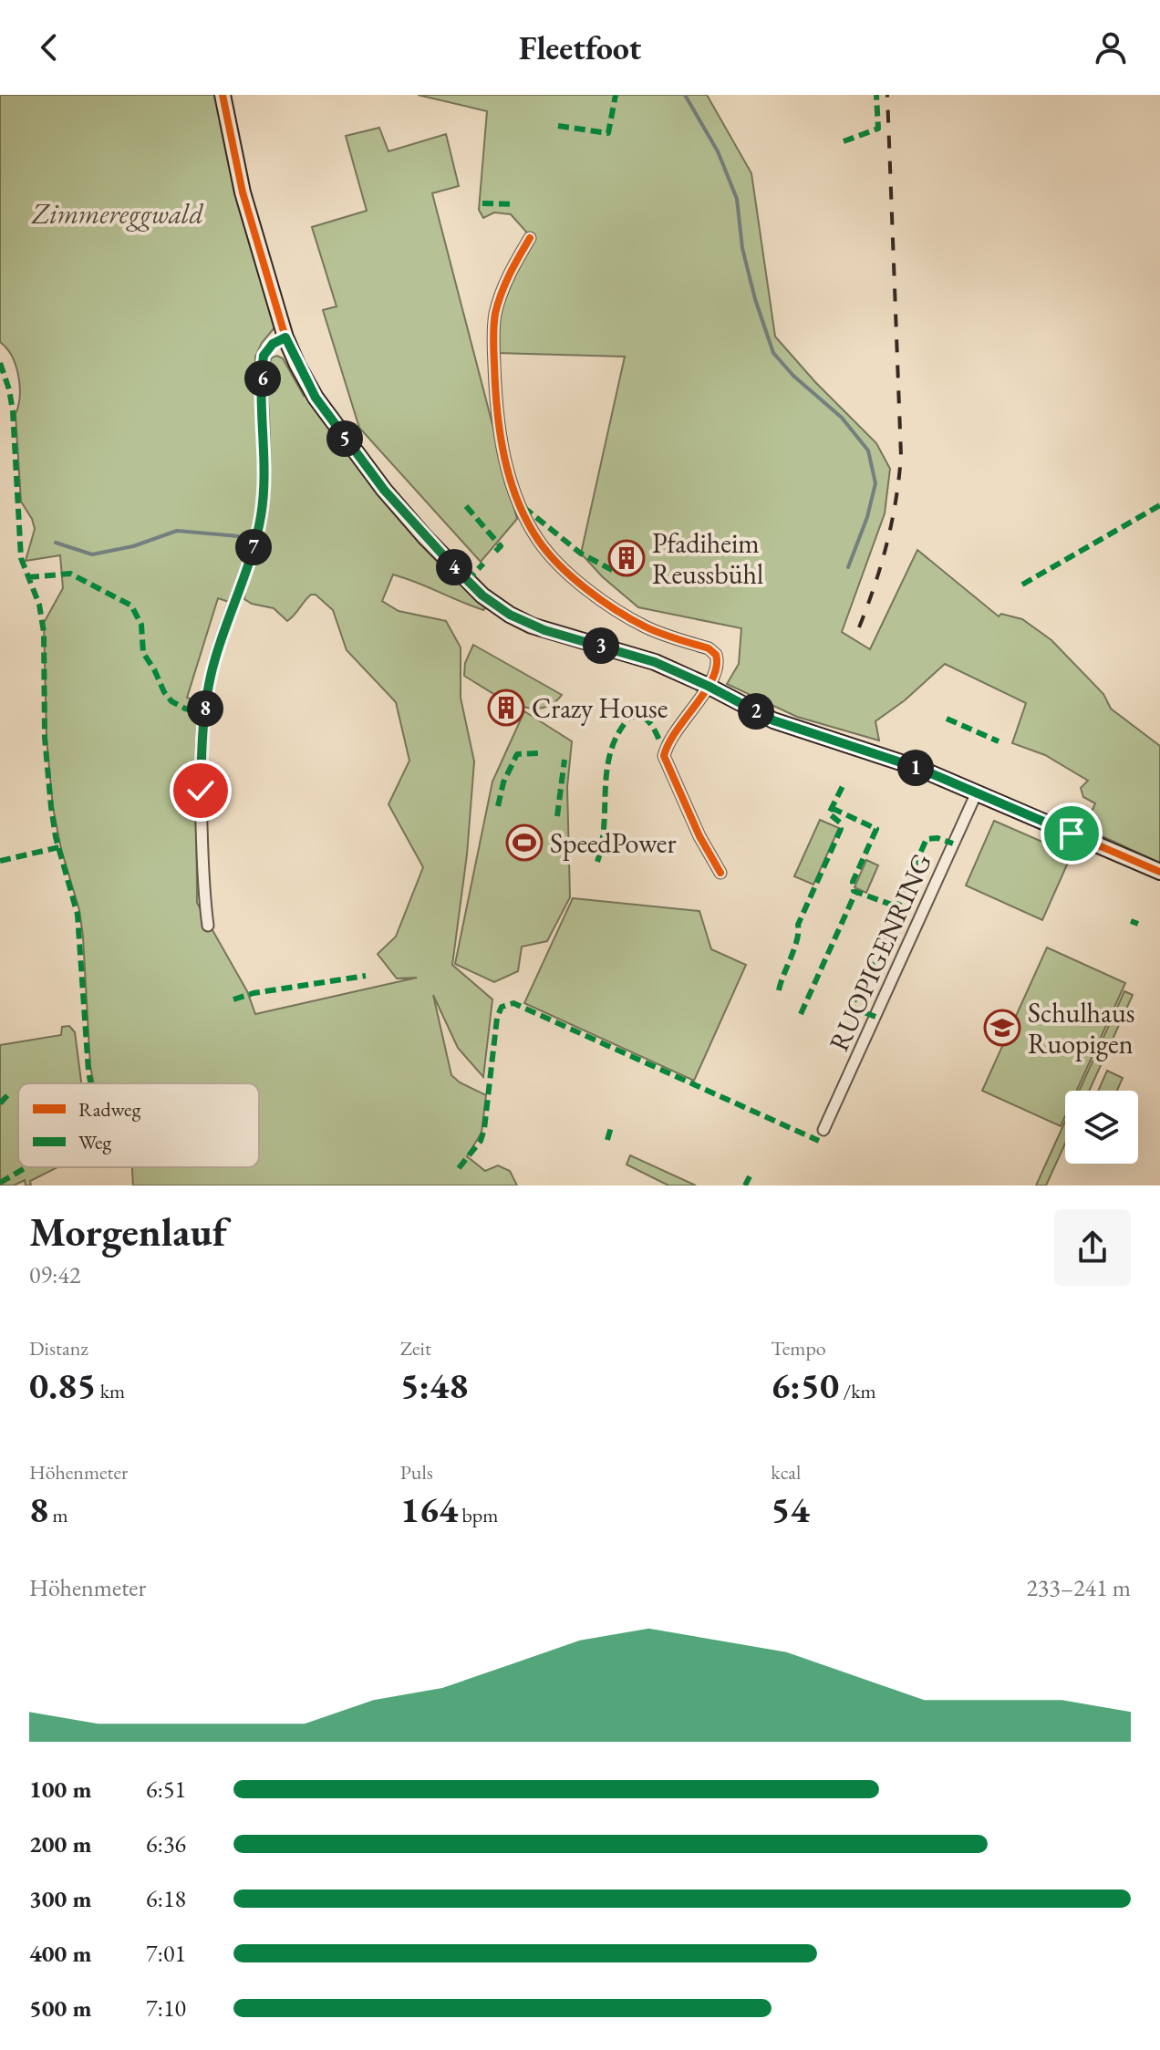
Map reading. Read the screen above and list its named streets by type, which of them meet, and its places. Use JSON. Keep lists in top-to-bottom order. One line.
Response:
{"streets":{"street":["RUOPIGENRING"]},"parks":["Zimmereggwald"],"places":{"building":["Pfadiheim Reussbühl","Crazy House"],"sports":["SpeedPower"],"school or university":["Schulhaus Ruopigen"]},"legend":["Radweg","Weg"],"page":{"header":"Fleetfoot","pins":["6","5","7","4","3","8","2","1"],"heading":["Morgenlauf","09:42"],"stats":[["Distanz","0.85 km"],["Zeit","5:48"],["Tempo","6:50 /km"],["Höhenmeter","8 m"],["Puls","164 bpm"],["kcal","54"]],"chart":["Höhenmeter","233–241 m"],"list":[{"name":"100 m","note":"6:51"},{"name":"200 m","note":"6:36"},{"name":"300 m","note":"6:18"},{"name":"400 m","note":"7:01"},{"name":"500 m","note":"7:10"}]}}
